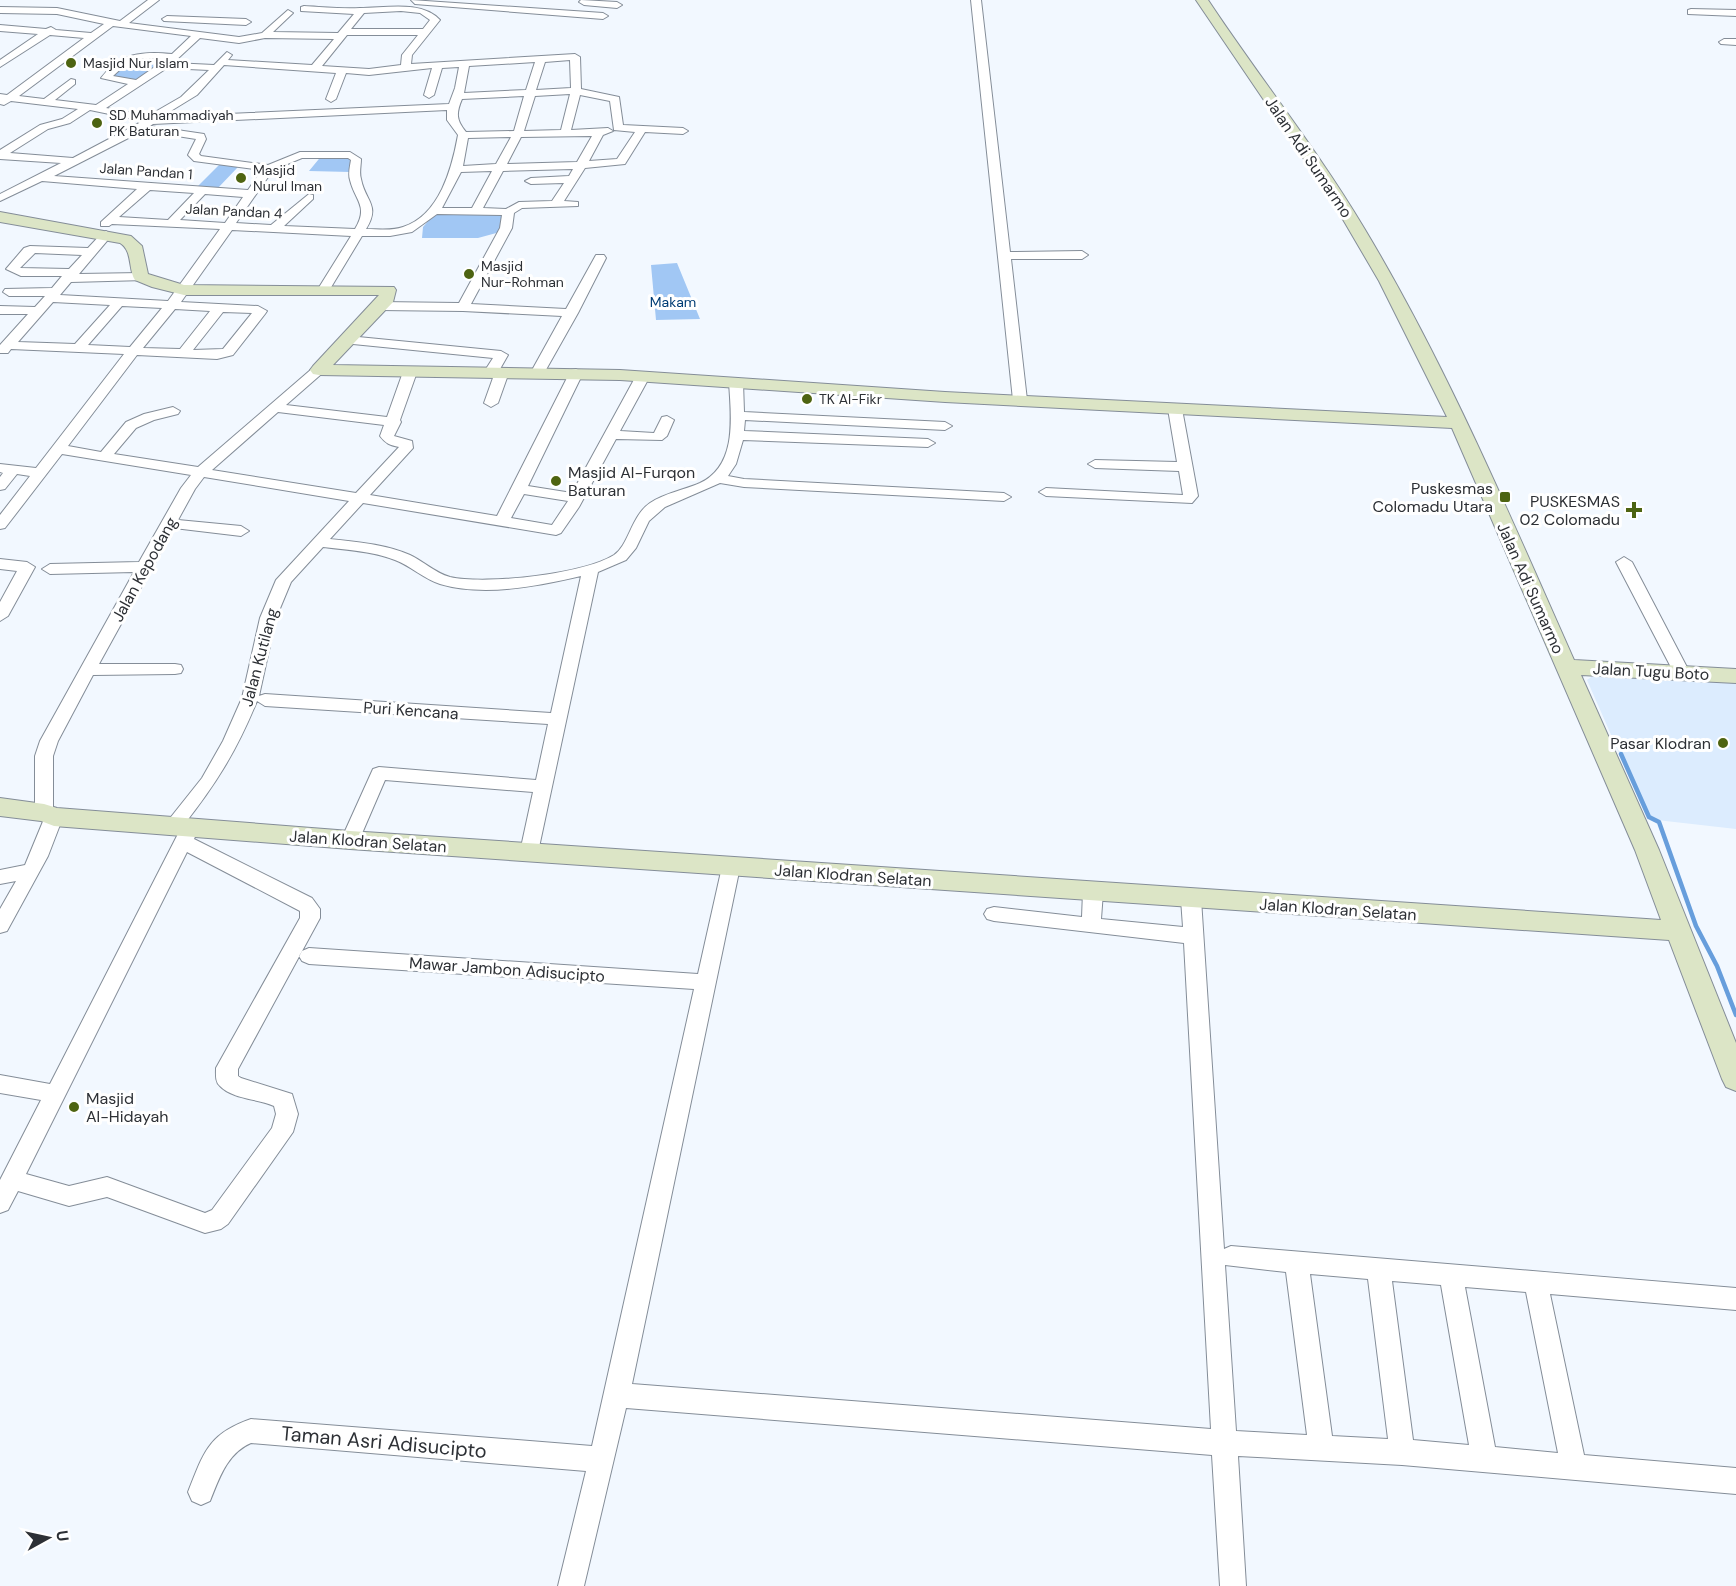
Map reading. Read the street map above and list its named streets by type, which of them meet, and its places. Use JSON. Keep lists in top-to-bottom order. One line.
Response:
{"streets":{"main road":["Jalan Adi Sumarmo","Jalan Tugu Boto","Jalan Klodran Selatan"],"street":["Jalan Pandan 1","Jalan Pandan 4","Jalan Kepodang","Jalan Kutilang","Puri Kencana","Mawar Jambon Adisucipto","Taman Asri Adisucipto"]},"crossings":[["Jalan Adi Sumarmo","Jalan Tugu Boto"],["Jalan Adi Sumarmo","Jalan Klodran Selatan"],["Jalan Kepodang","Jalan Klodran Selatan"],["Jalan Kutilang","Jalan Klodran Selatan"]],"parks":["Makam"],"places":{"other":["Masjid Nur Islam","SD Muhammadiyah PK Baturan","Masjid Nurul Iman","Masjid Nur-Rohman","TK Al-Fikr","Masjid Al-Furqon Baturan","Pasar Klodran","Masjid Al-Hidayah"],"transit":["Puskesmas Colomadu Utara"],"health":["PUSKESMAS 02 Colomadu"]},"north":"right"}
